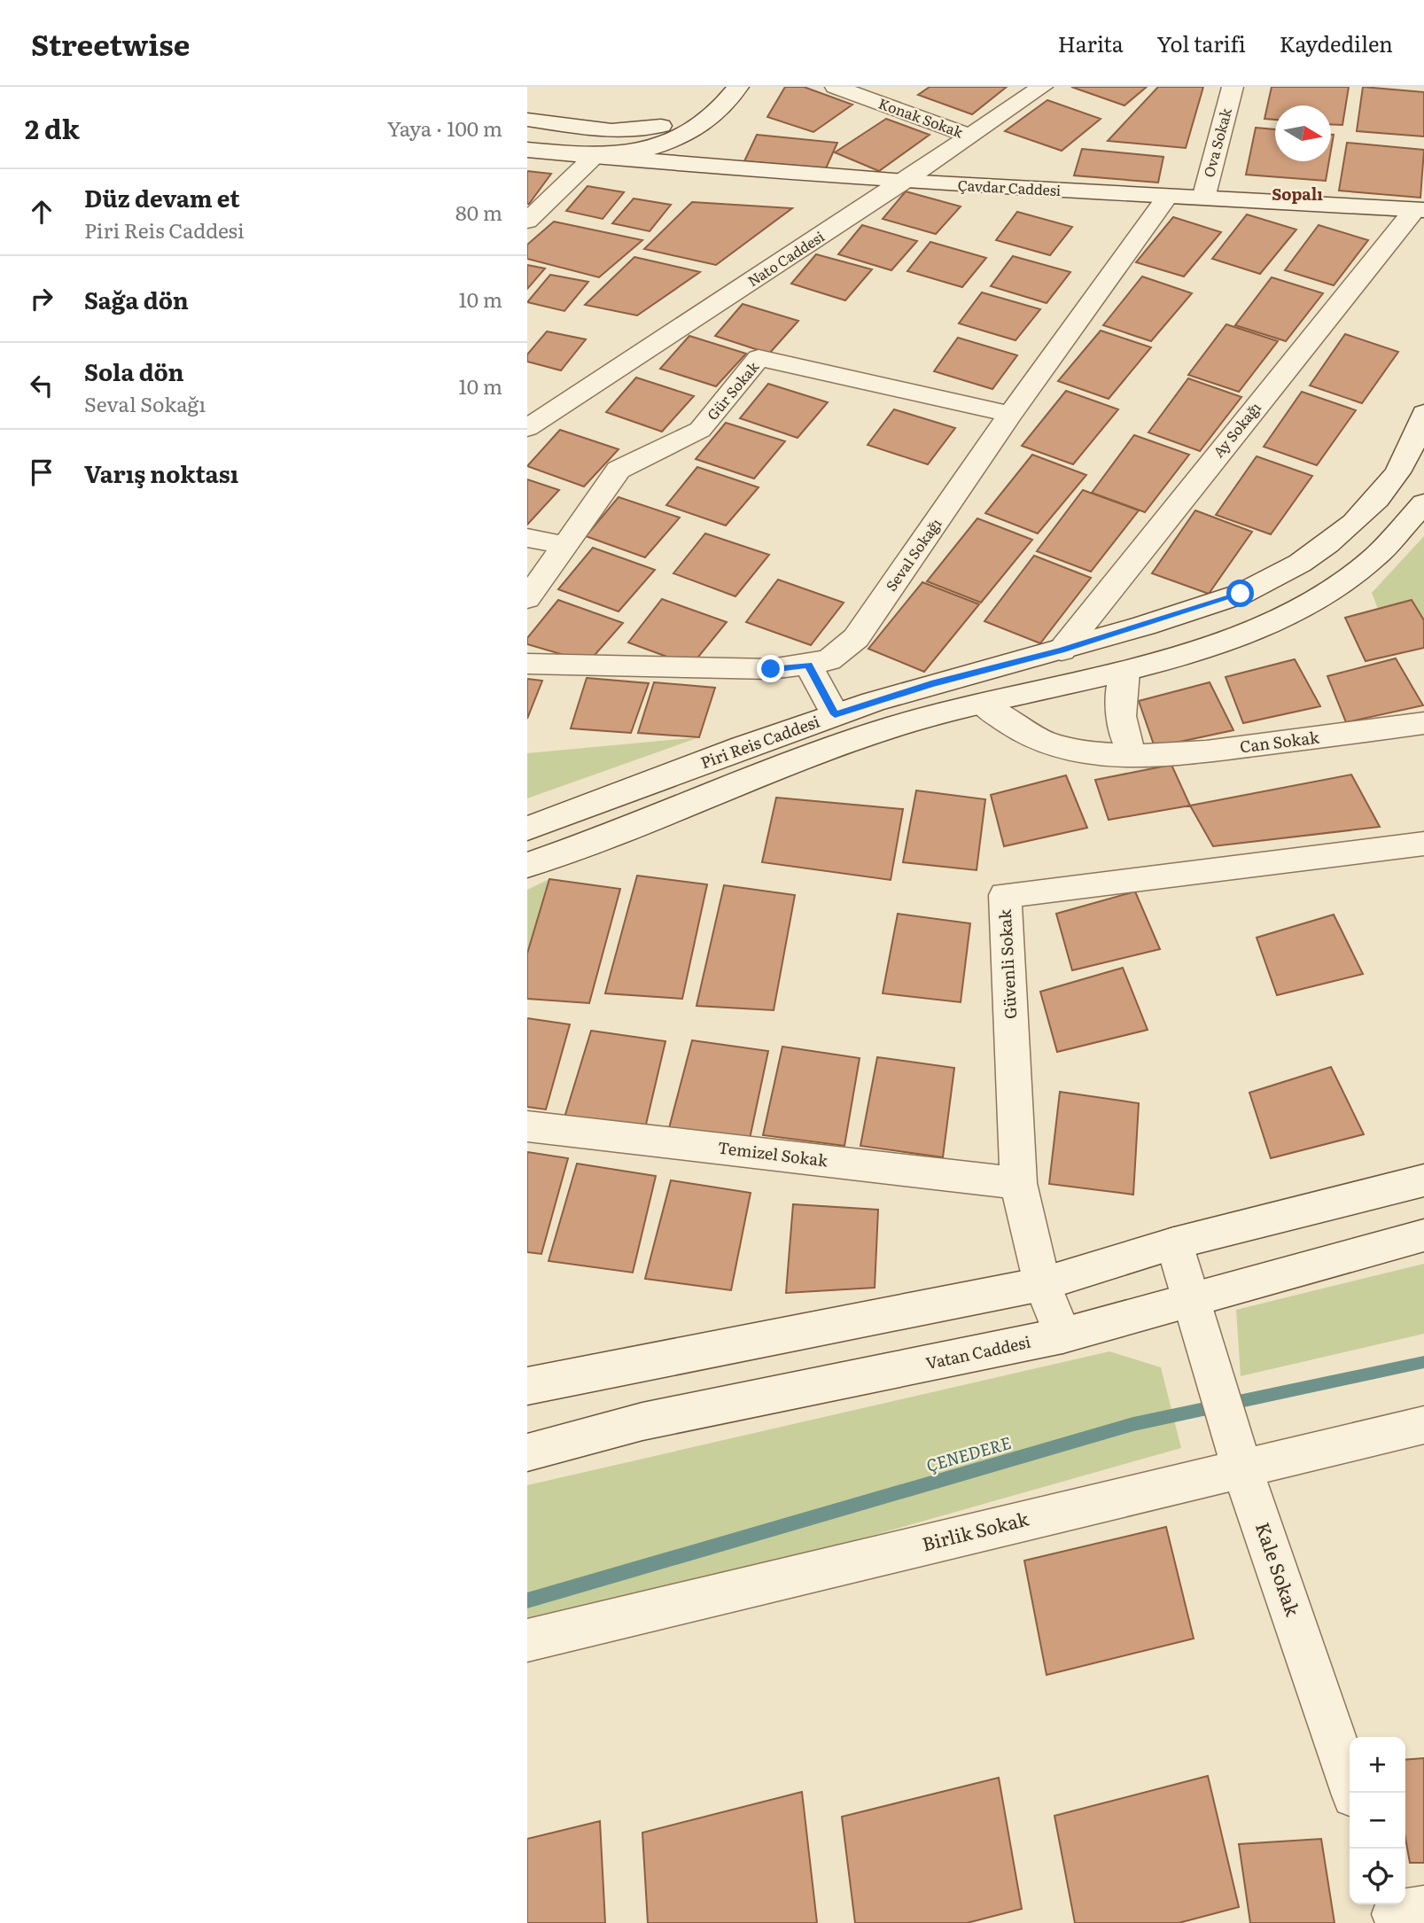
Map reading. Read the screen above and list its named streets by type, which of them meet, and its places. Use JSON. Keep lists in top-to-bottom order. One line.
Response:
{"streets":{"street":["Konak Sokak","Ova Sokak","Çavdar Caddesi","Nato Caddesi","Gür Sokak","Ay Sokağı","Seval Sokağı","Piri Reis Caddesi","Can Sokak","Güvenli Sokak","Temizel Sokak","Vatan Caddesi","Birlik Sokak","Kale Sokak"]},"crossings":[["Konak Sokak","Nato Caddesi"],["Ova Sokak","Çavdar Caddesi"],["Çavdar Caddesi","Nato Caddesi"],["Çavdar Caddesi","Ay Sokağı"],["Çavdar Caddesi","Seval Sokağı"],["Gür Sokak","Seval Sokağı"],["Ay Sokağı","Piri Reis Caddesi"],["Piri Reis Caddesi","Can Sokak"],["Güvenli Sokak","Temizel Sokak"],["Güvenli Sokak","Vatan Caddesi"],["Vatan Caddesi","Kale Sokak"],["Birlik Sokak","Kale Sokak"]],"districts":["Sopalı"],"water":["ÇENEDERE"],"north":"right","page":{"header":"Streetwise","nav":["Harita","Yol tarifi","Kaydedilen"],"heading":["2 dk","Yaya · 100 m"],"list":[["Düz devam et","Piri Reis Caddesi","80 m"],["Sağa dön","10 m"],["Sola dön","Seval Sokağı","10 m"],"Varış noktası"],"map_buttons":["+","−"]}}
